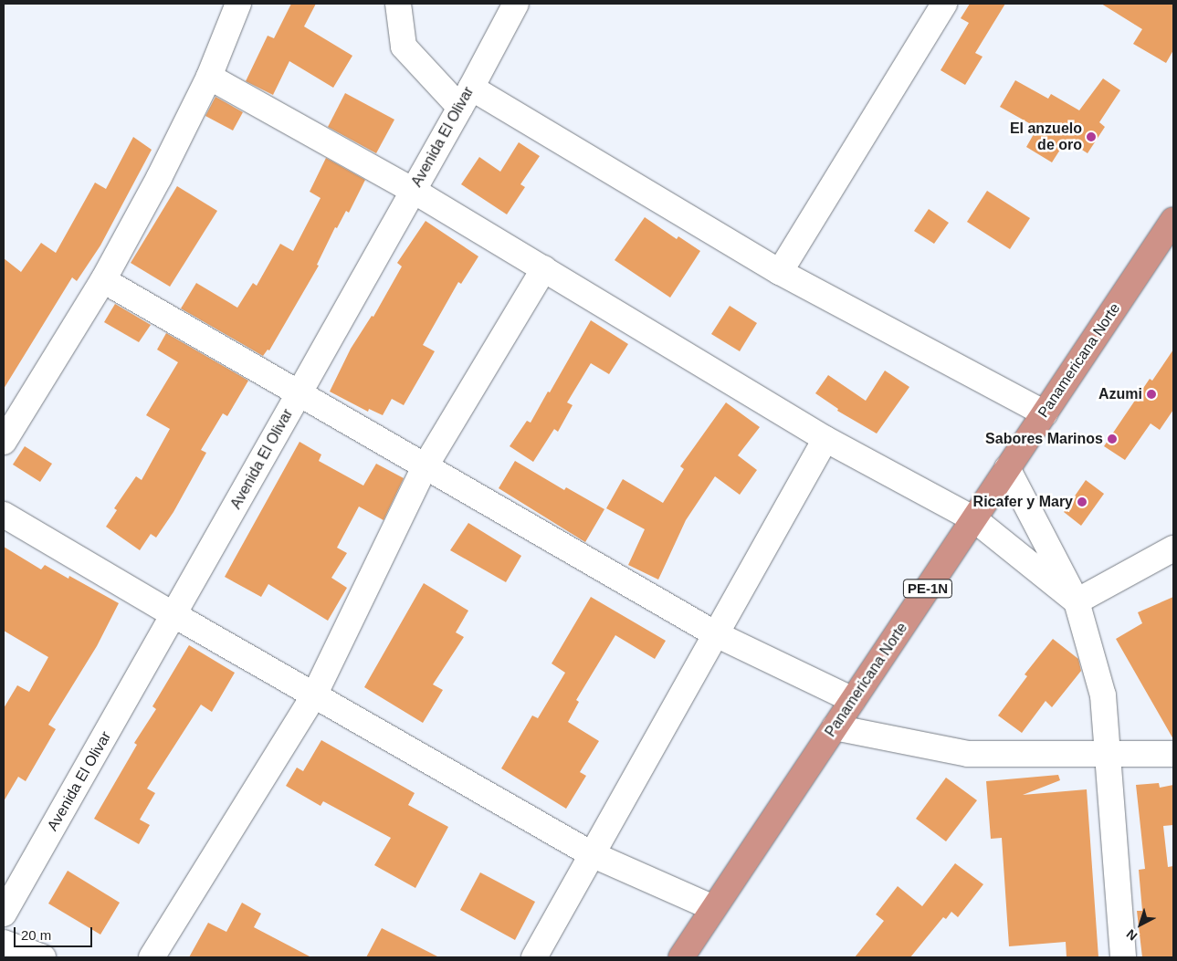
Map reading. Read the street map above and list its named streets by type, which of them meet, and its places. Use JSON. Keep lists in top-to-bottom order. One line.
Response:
{"streets":{"highway":["Panamericana Norte","PE-1N"],"street":["Avenida El Olivar"]},"places":["El anzuelo de oro","Azumi","Sabores Marinos","Ricafer y Mary"],"scale_bar":"20 m","north":"bottom left"}
